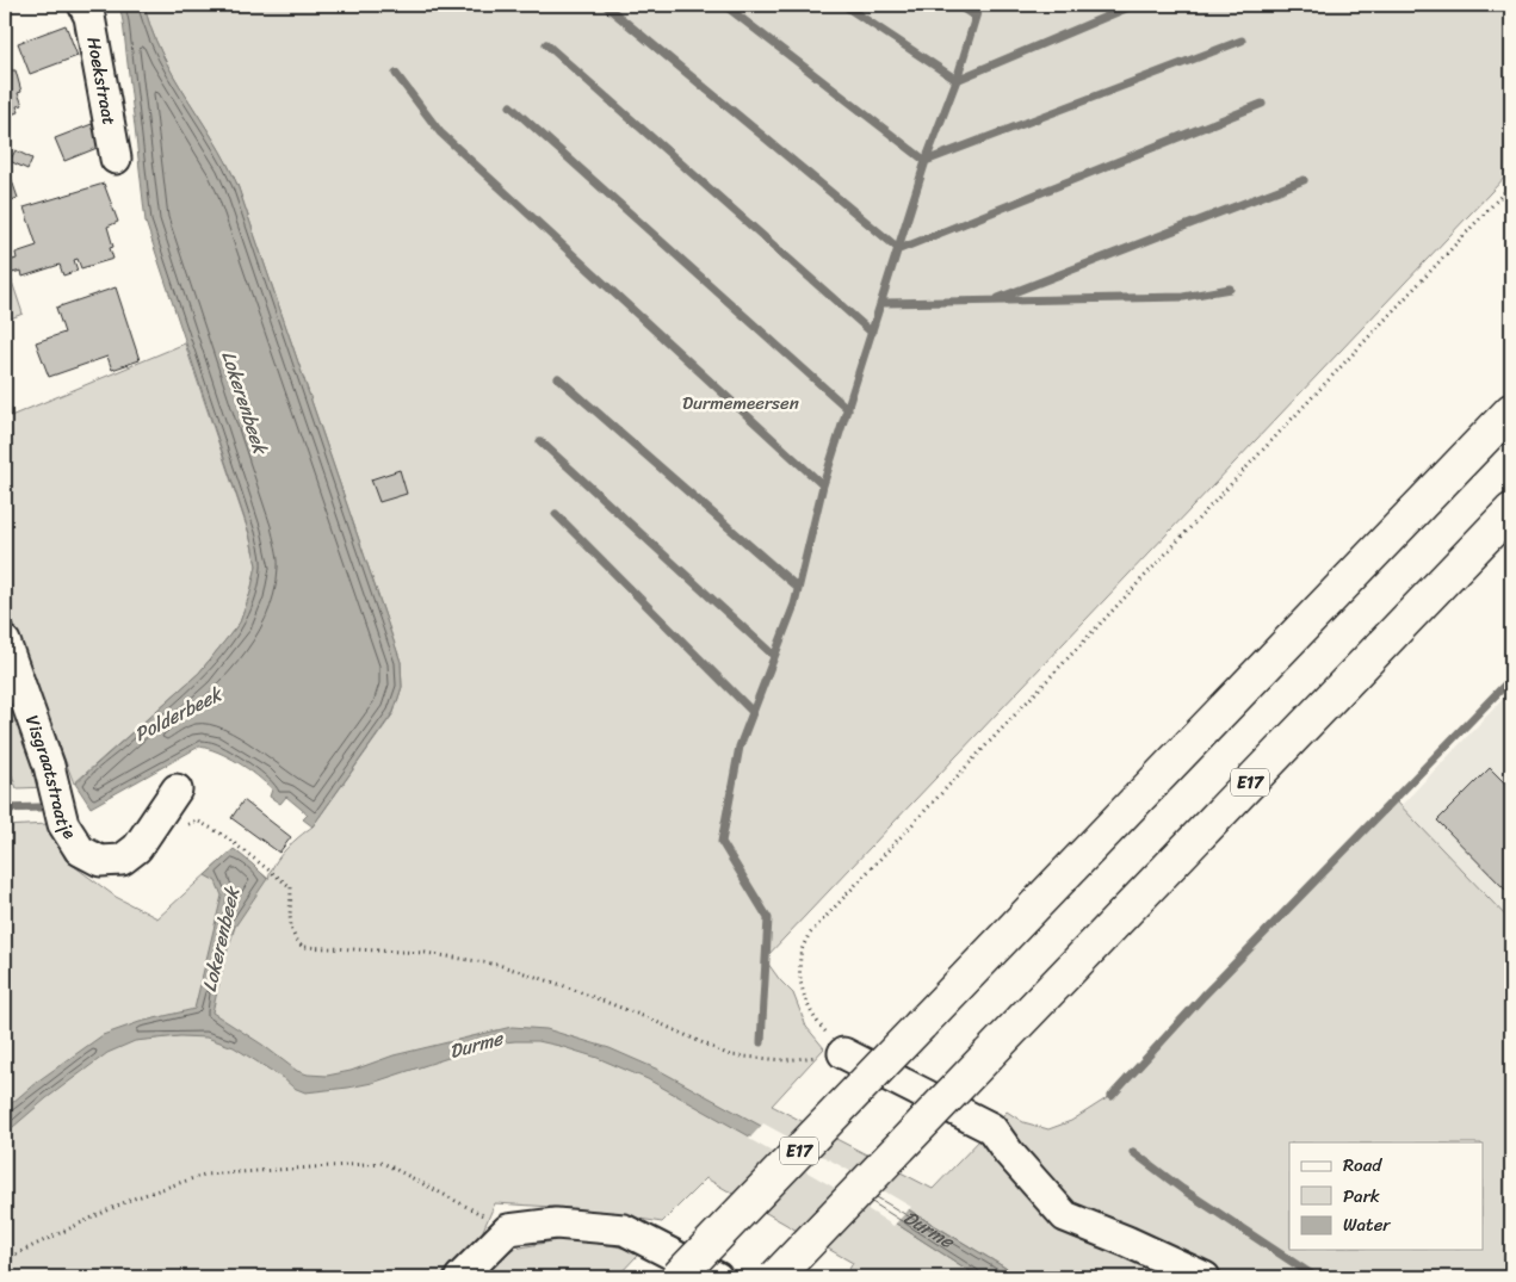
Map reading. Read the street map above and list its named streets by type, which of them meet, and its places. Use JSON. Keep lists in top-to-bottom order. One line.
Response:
{"streets":{"highway":["E17"],"street":["Hoekstraat","Visgraatstraatje"]},"water":["Lokerenbeek","Polderbeek","Durme"],"parks":["Durmemeersen"],"legend":["Road","Park","Water"]}
